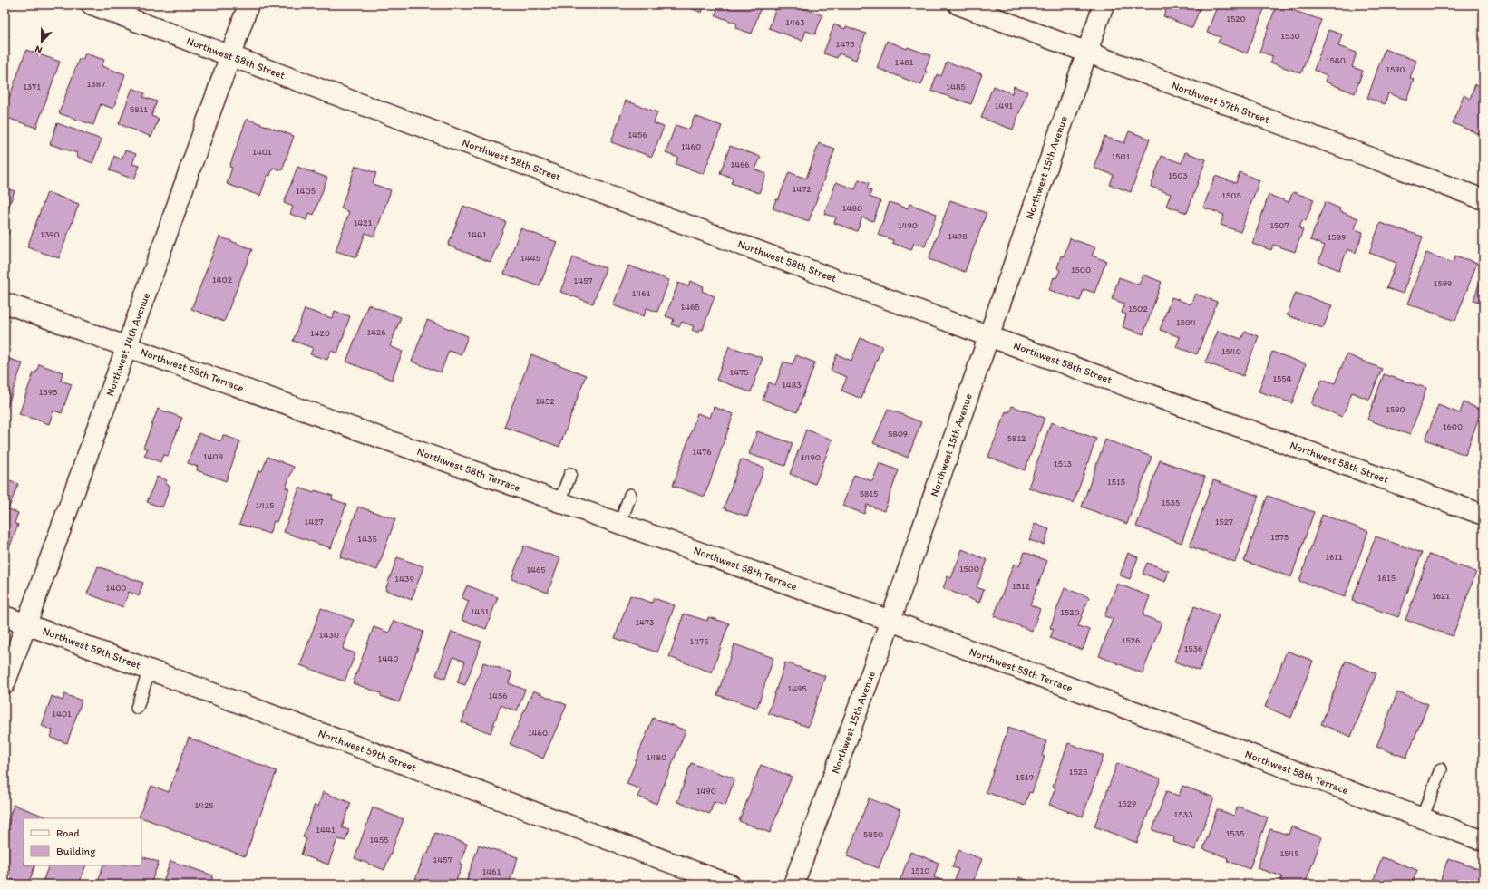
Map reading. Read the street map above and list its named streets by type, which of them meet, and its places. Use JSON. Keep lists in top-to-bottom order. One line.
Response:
{"streets":{"street":["Northwest 58th Street","Northwest 57th Street","Northwest 15th Avenue","Northwest 14th Avenue","Northwest 58th Terrace","Northwest 59th Street"]},"crossings":[["Northwest 58th Street","Northwest 15th Avenue"],["Northwest 58th Street","Northwest 14th Avenue"],["Northwest 57th Street","Northwest 15th Avenue"],["Northwest 15th Avenue","Northwest 58th Terrace"],["Northwest 14th Avenue","Northwest 58th Terrace"],["Northwest 14th Avenue","Northwest 59th Street"]],"house_numbers":["1520","1463","1530","1475","1540","1481","1590","1387","1371","1485","1491","5811","1456","1460","1401","1501","1466","1503","1472","1405","1505","1480","1421","1490","1507","1390","1441","1498","1589","1445","1500","1402","1457","1599","1461","1465","1502","1504","1426","1420","1540","1475","1554","1483","1395","1452","1590","1600","5809","5812","1476","1409","1490","1513","1515","5815","1535","1415","1427","1527","1575","1435","1611","1500","1465","1615","1439","1512","1400","1621","1451","1520","1473","1430","1526","1475","1536","1440","1495","1456","1401","1460","1480","1525","1519","1490","1529","1425","1533","1441","1535","5850","1455","1545","1457","1510","1461"],"legend":["Road","Building"],"north":"bottom"}
